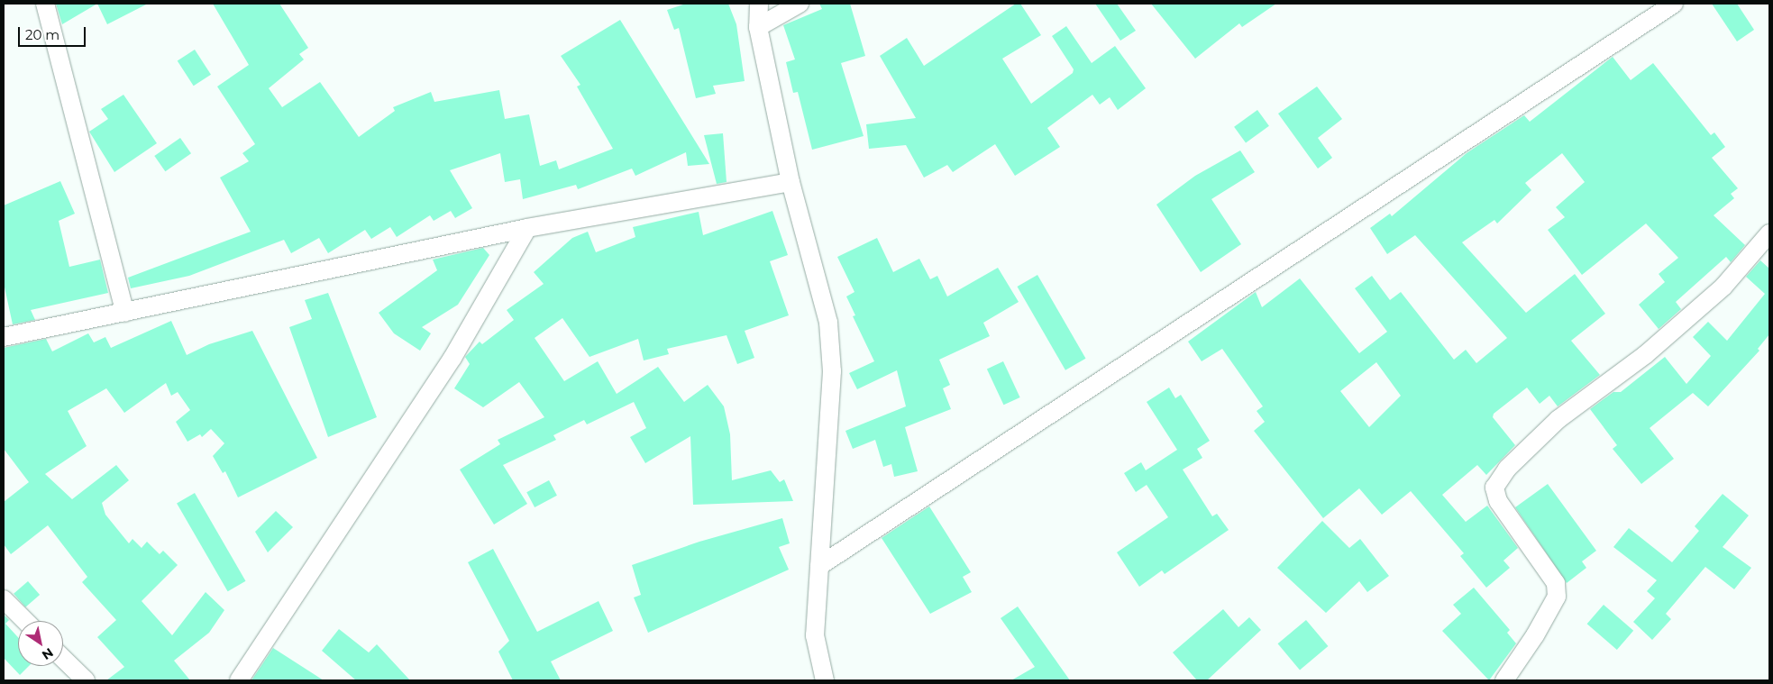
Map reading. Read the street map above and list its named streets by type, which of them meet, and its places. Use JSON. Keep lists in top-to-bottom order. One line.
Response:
{"scale_bar":"20 m","north":"bottom right"}
